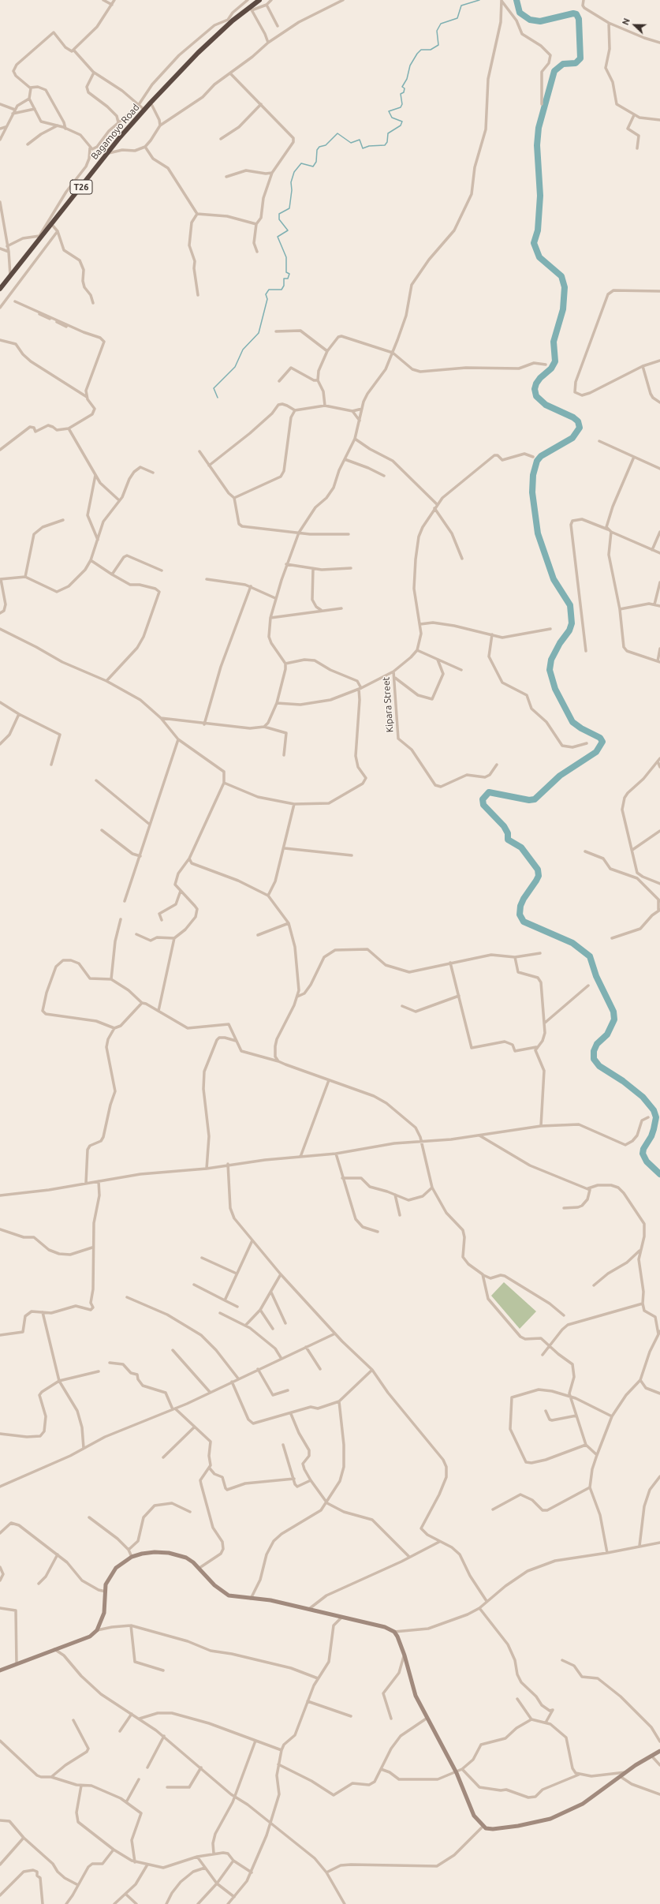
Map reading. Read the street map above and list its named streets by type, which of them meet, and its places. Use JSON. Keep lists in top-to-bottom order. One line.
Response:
{"streets":{"highway":["Bagamoyo Road","T26"],"street":["Kipara Street"]},"north":"left"}
